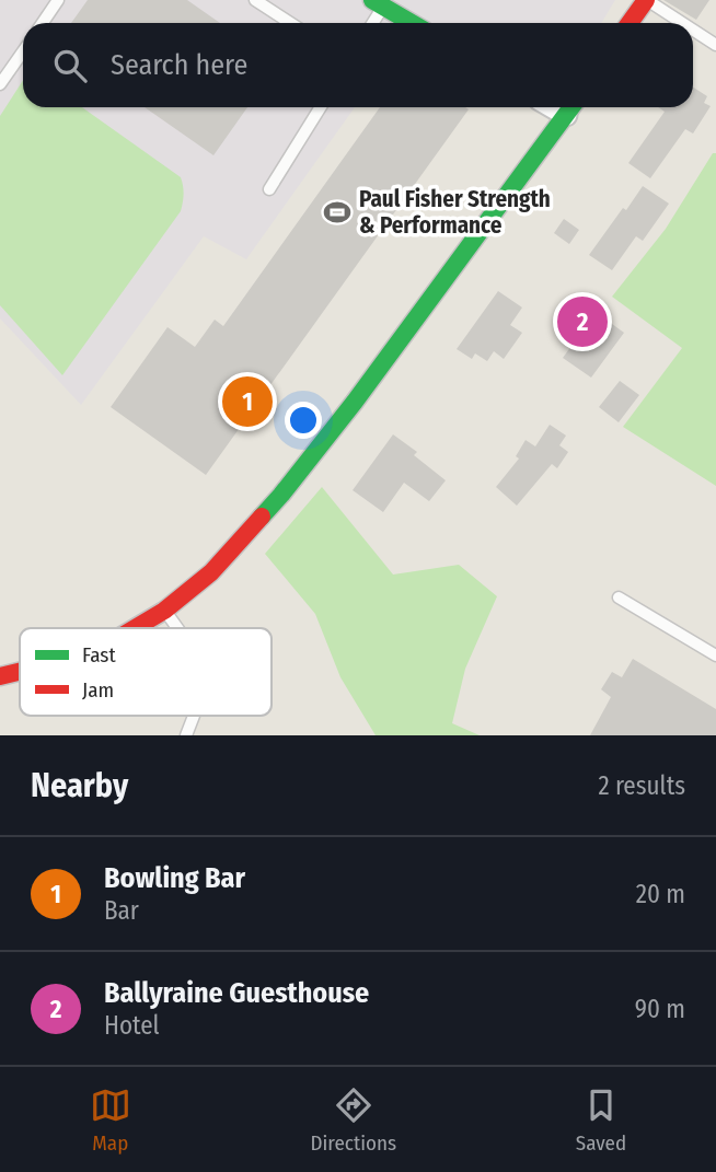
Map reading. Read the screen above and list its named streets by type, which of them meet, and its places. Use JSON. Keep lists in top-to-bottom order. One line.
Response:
{"places":{"sports":["Paul Fisher Strength & Performance"]},"legend":["Fast","Jam"],"page":{"search":"Search here","pins":["2","1"],"heading":["Nearby","2 results"],"list":[{"mark":"1","name":"Bowling Bar","note":"Bar","value":"20 m"},{"mark":"2","name":"Ballyraine Guesthouse","note":"Hotel","value":"90 m"}],"nav":["Map","Directions","Saved"]}}
